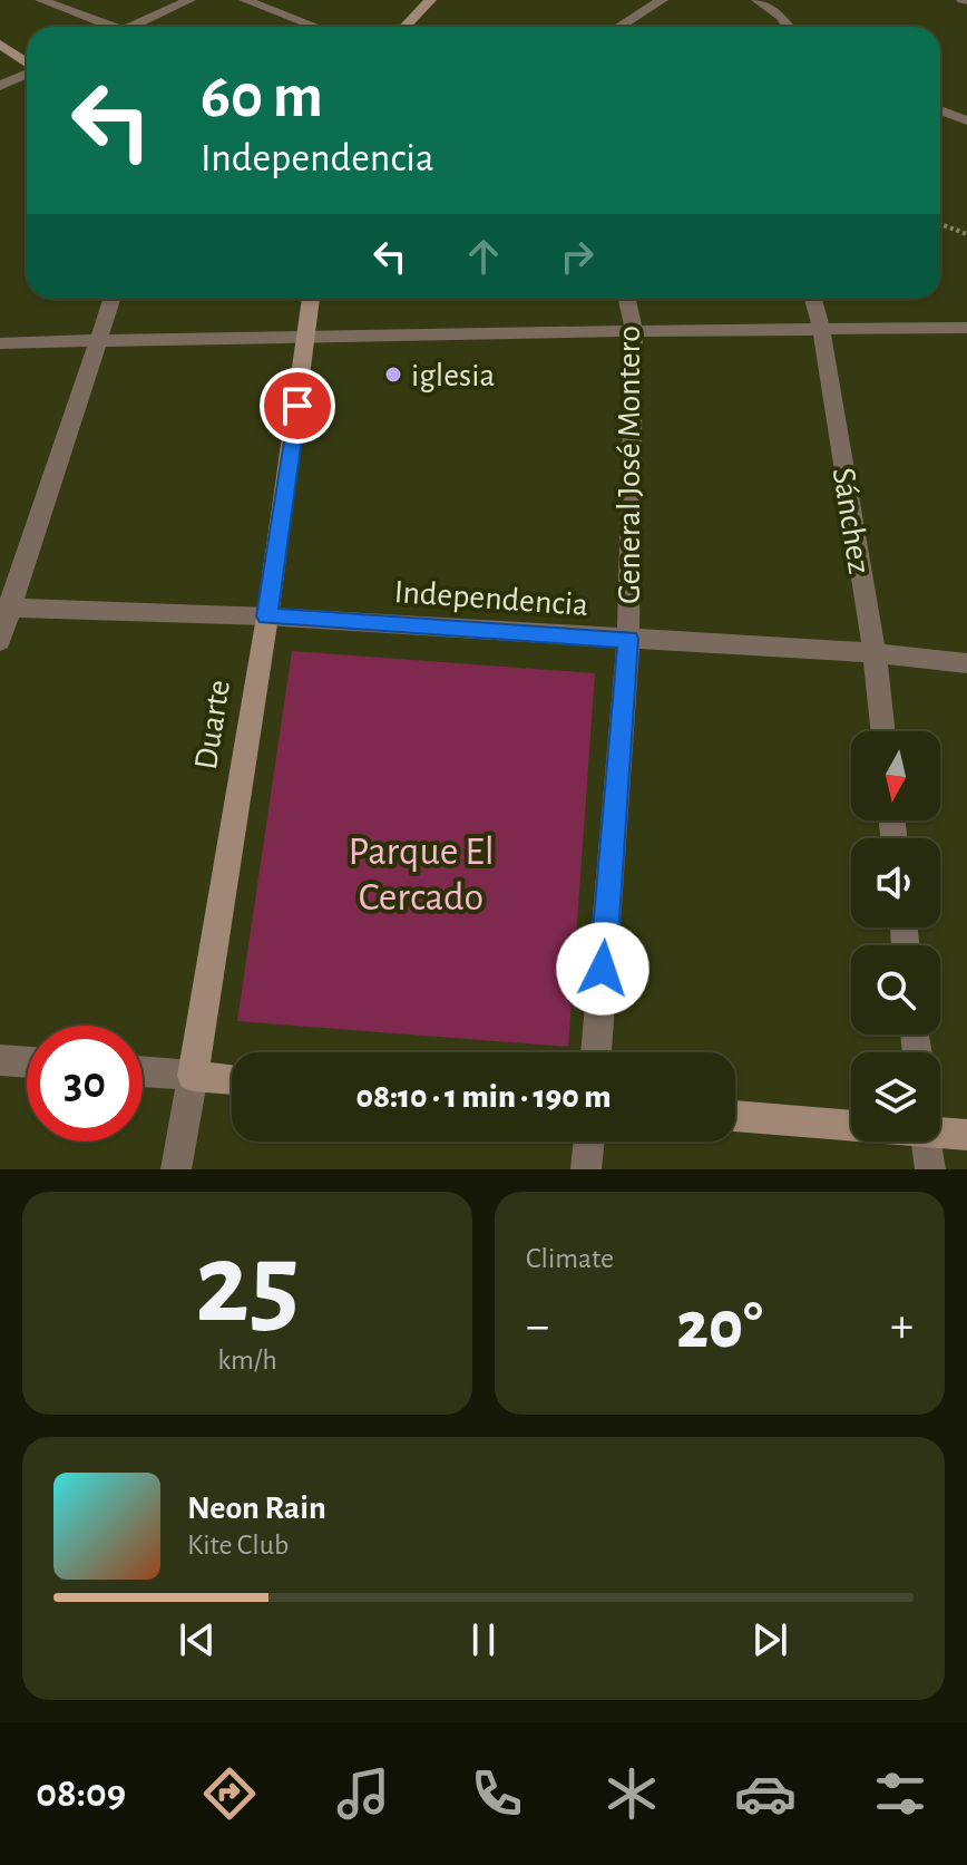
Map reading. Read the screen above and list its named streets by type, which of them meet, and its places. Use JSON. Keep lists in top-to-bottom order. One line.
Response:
{"streets":{"main road":["Duarte"],"street":["General José Montero","Sánchez","Independencia"]},"crossings":[["General José Montero","Independencia"],["Sánchez","Independencia"],["Independencia","Duarte"]],"parks":["Parque El Cercado"],"places":["iglesia"],"north":"bottom","page":{"turn":["60 m","Independencia"],"limit":"30","trip":"08:10 · 1 min · 190 m","tile":[["25","km/h"],"Climate"],"heat":["−","20°","+"],"song":["Neon Rain","Kite Club"],"tabs":"08:09"}}
